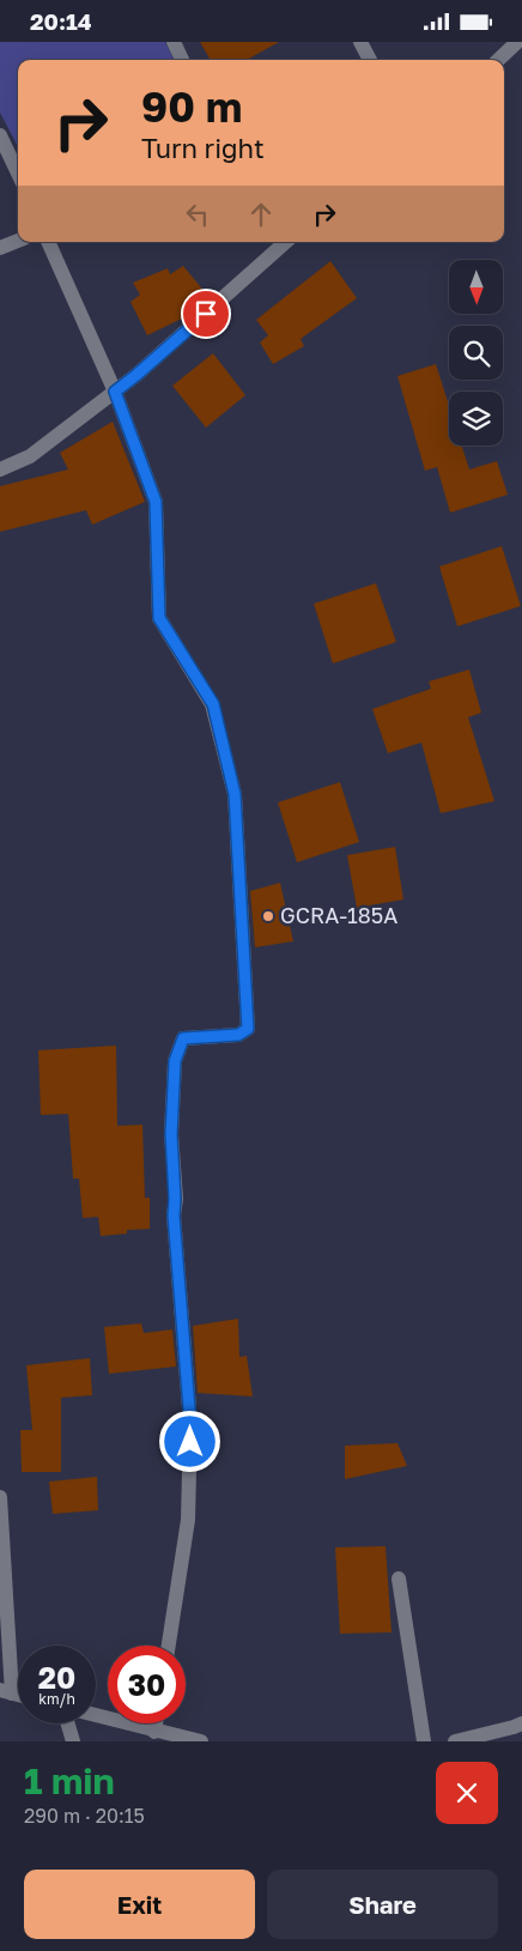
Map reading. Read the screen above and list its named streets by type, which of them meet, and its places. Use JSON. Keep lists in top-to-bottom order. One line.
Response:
{"places":["GCRA-185A"],"north":"bottom","page":{"status":"20:14","turn":["90 m","Turn right"],"speed":"20 km/h","limit":"30","heading":["1 min","290 m · 20:15"],"buttons":["Exit","Share"]}}
